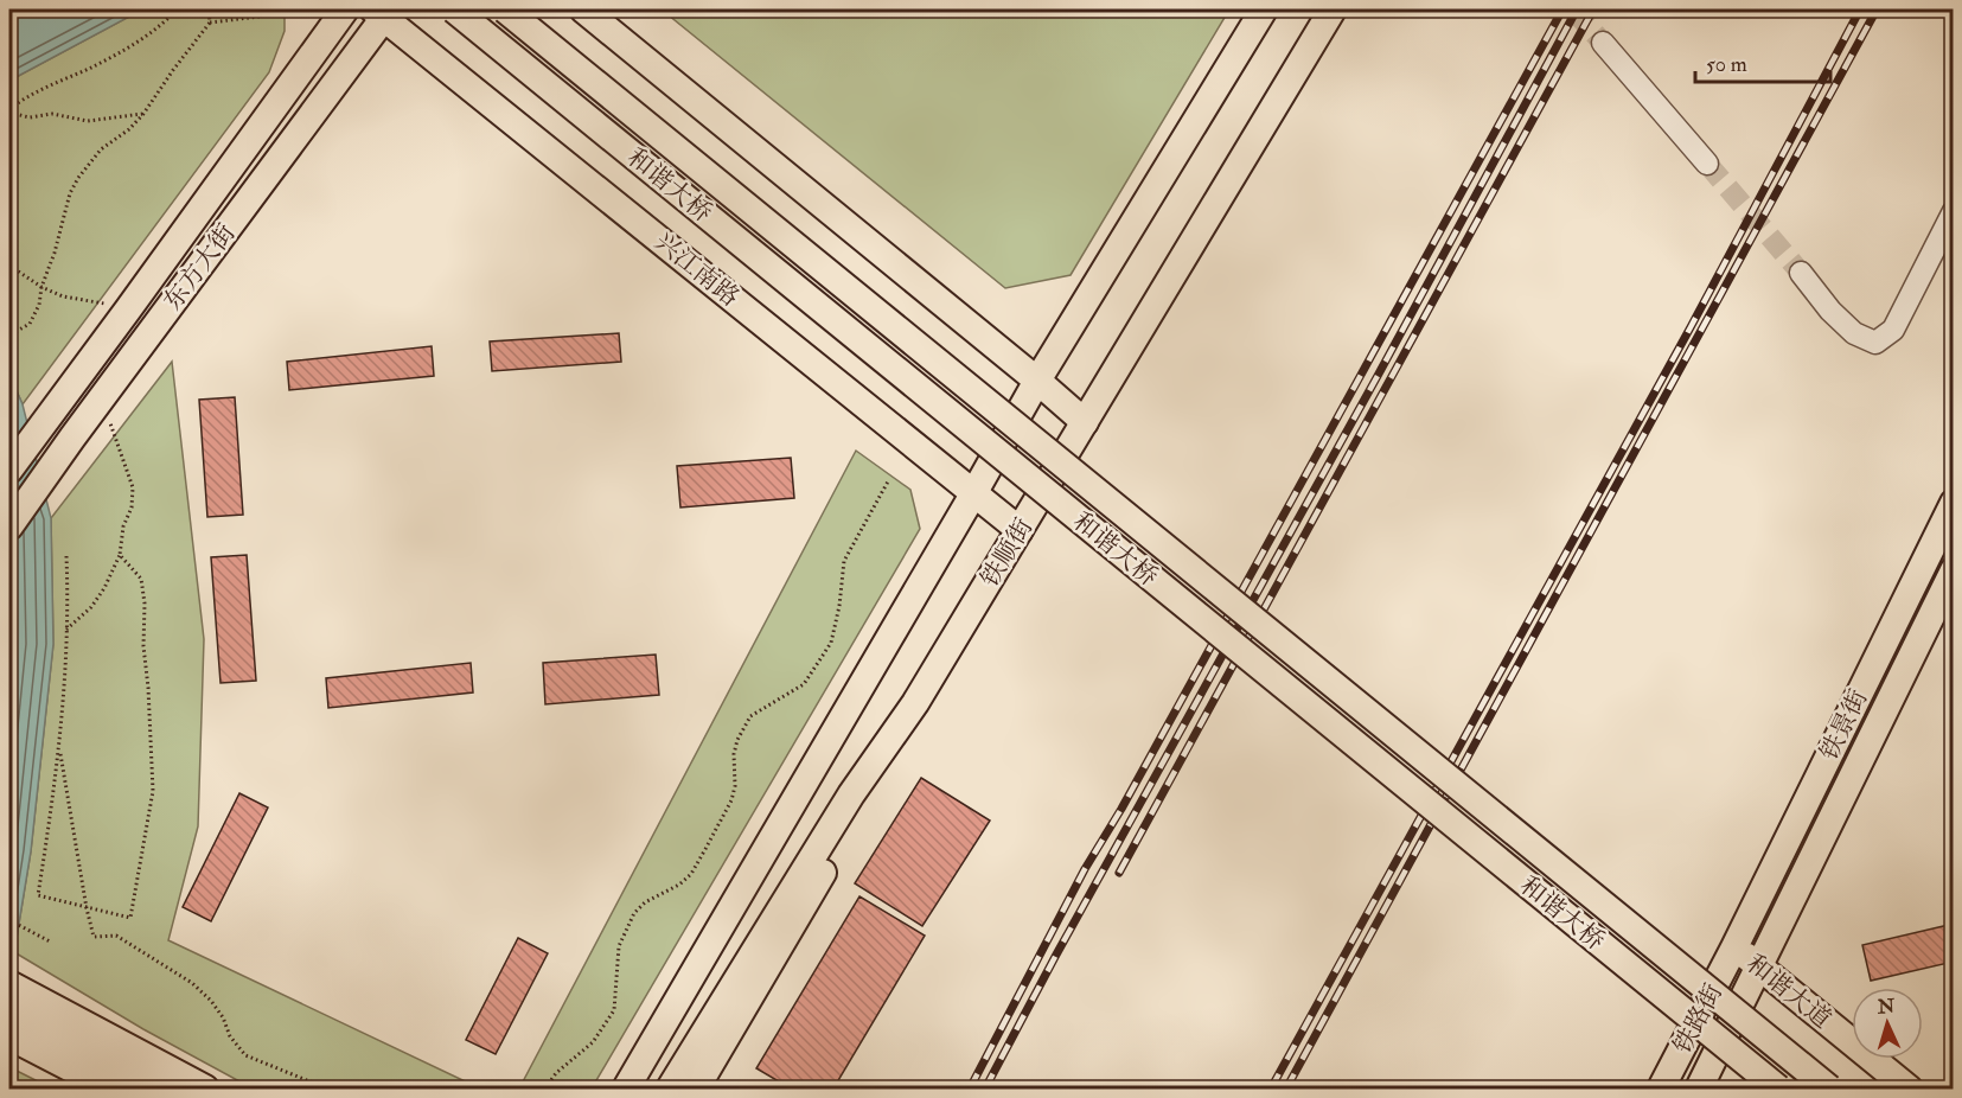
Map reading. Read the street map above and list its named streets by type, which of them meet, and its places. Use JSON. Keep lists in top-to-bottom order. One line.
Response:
{"streets":{"main road":["和谐大桥","东方大街","兴江南路","铁顺街","铁景街","和谐大道","铁路街"]},"crossings":[["东方大街","兴江南路"],["兴江南路","铁顺街"],["铁景街","和谐大道"],["铁景街","铁路街"],["和谐大道","铁路街"]],"scale_bar":"50 m","north":"top"}
